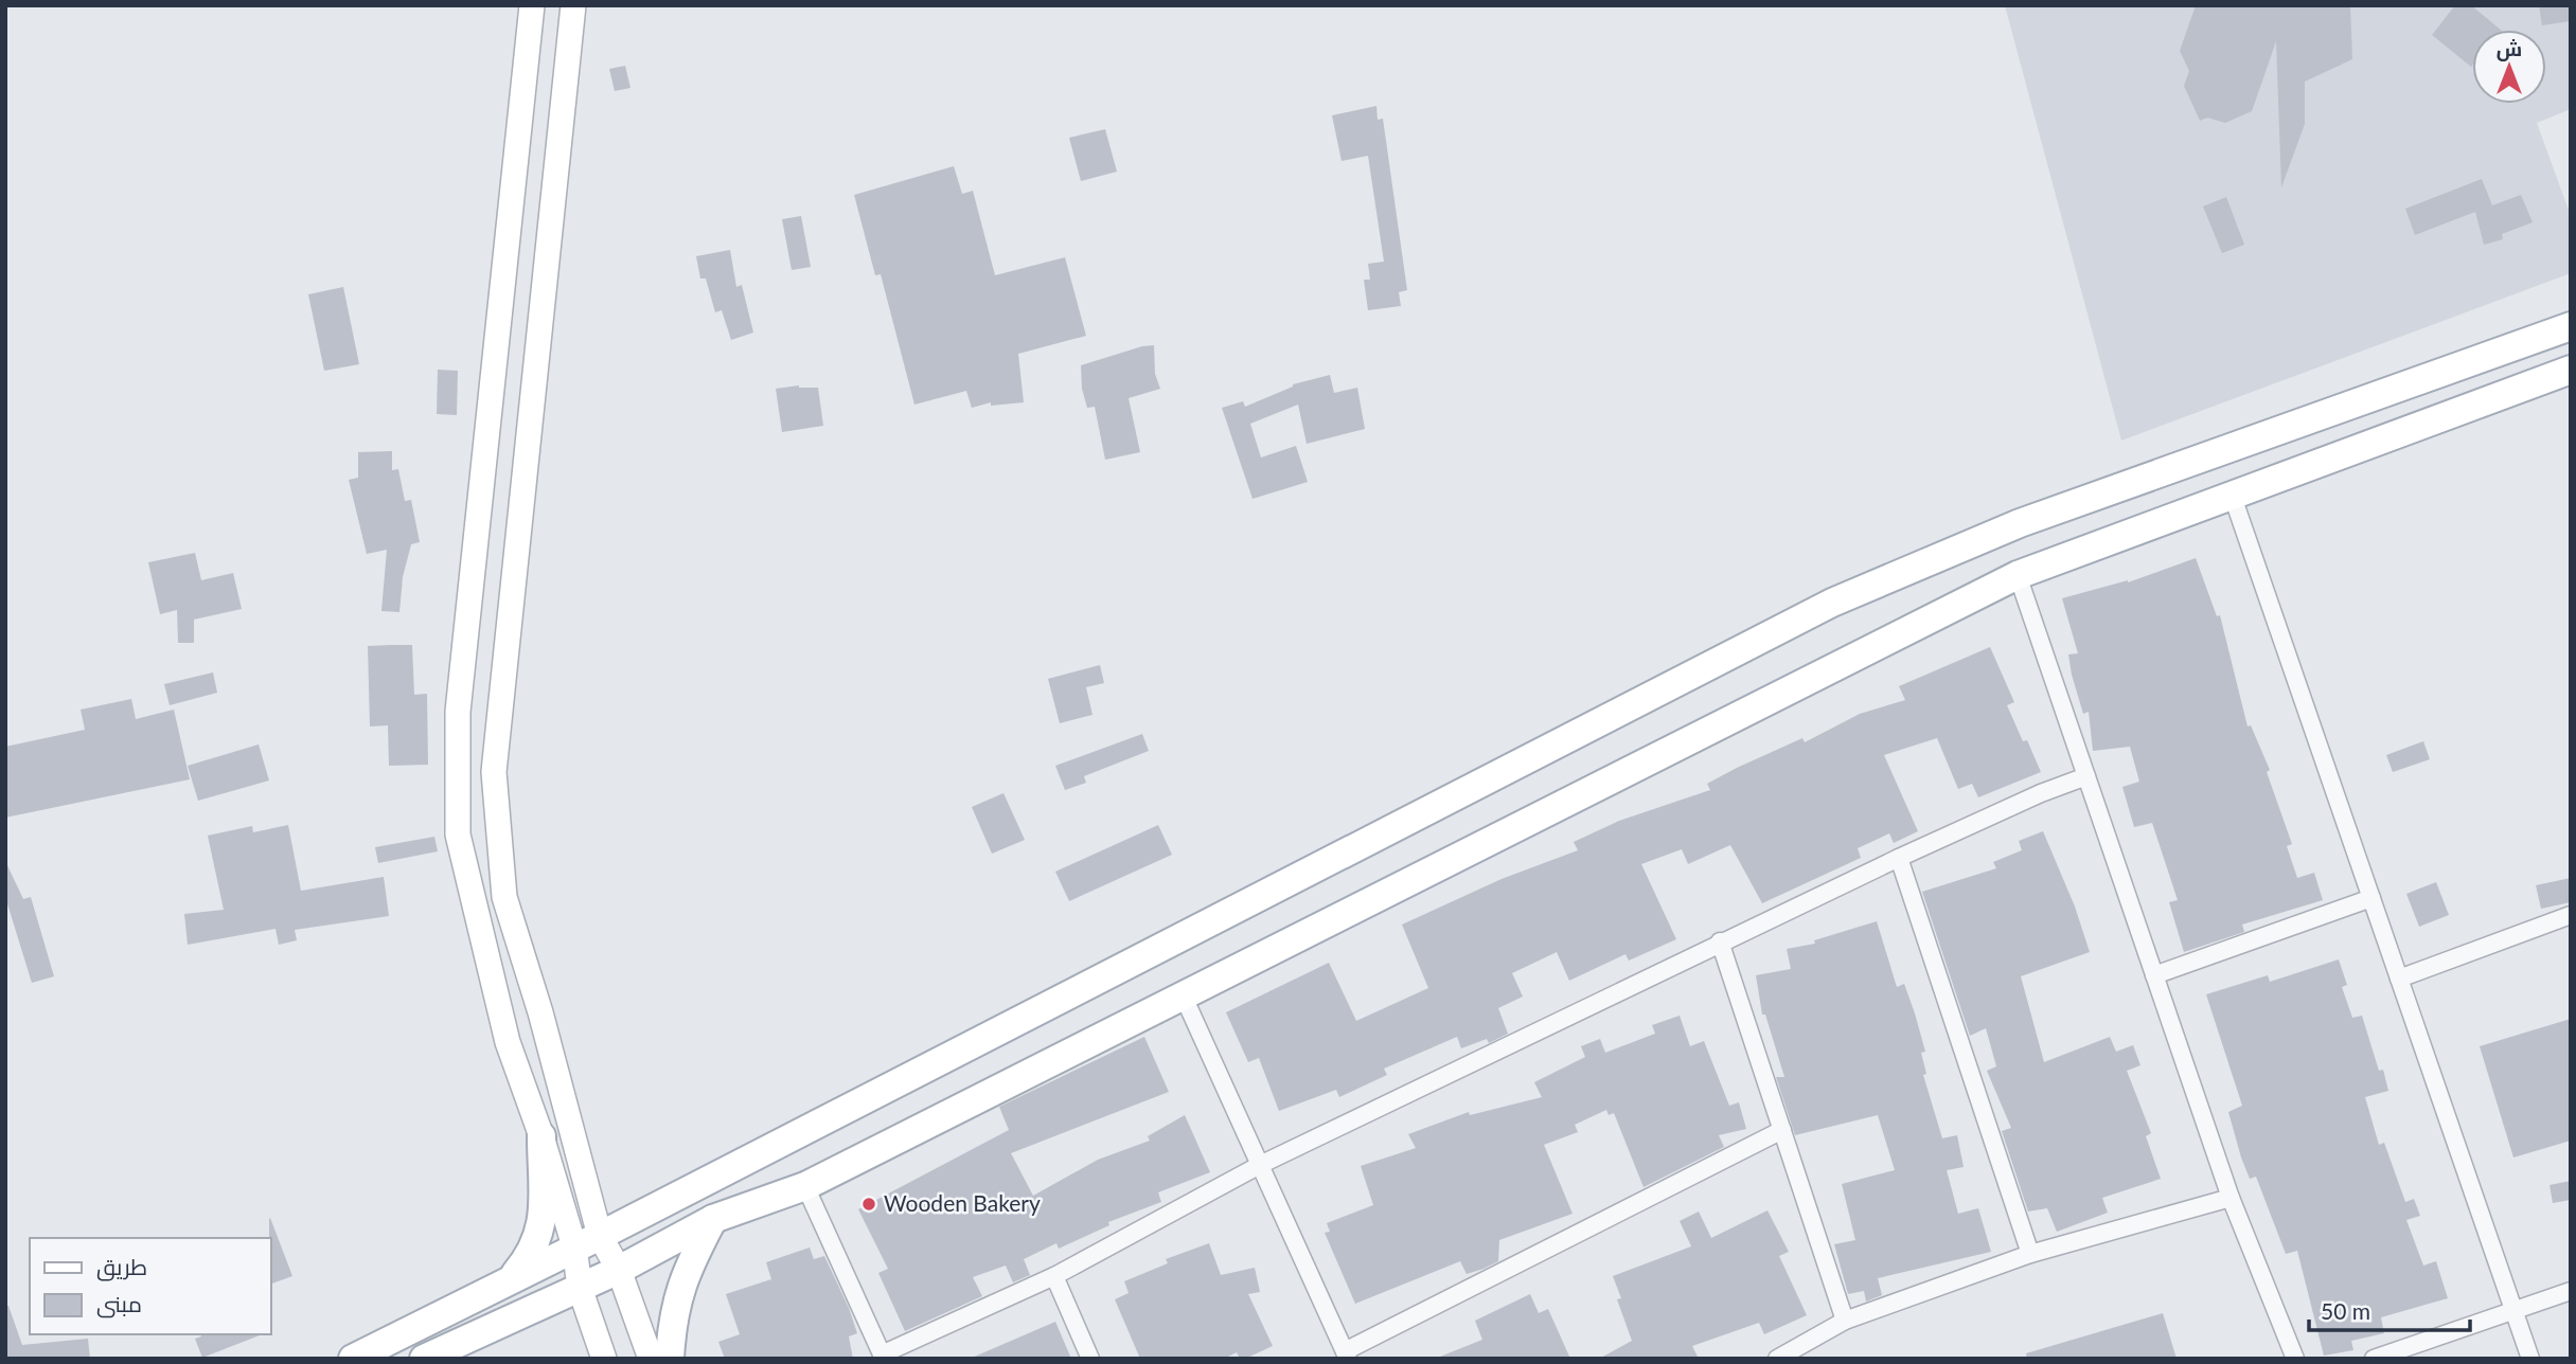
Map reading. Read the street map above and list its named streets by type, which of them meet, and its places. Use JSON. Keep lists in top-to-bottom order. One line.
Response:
{"places":["Wooden Bakery"],"legend":["طريق","مبنى"],"scale_bar":"50 m","north":"top"}
